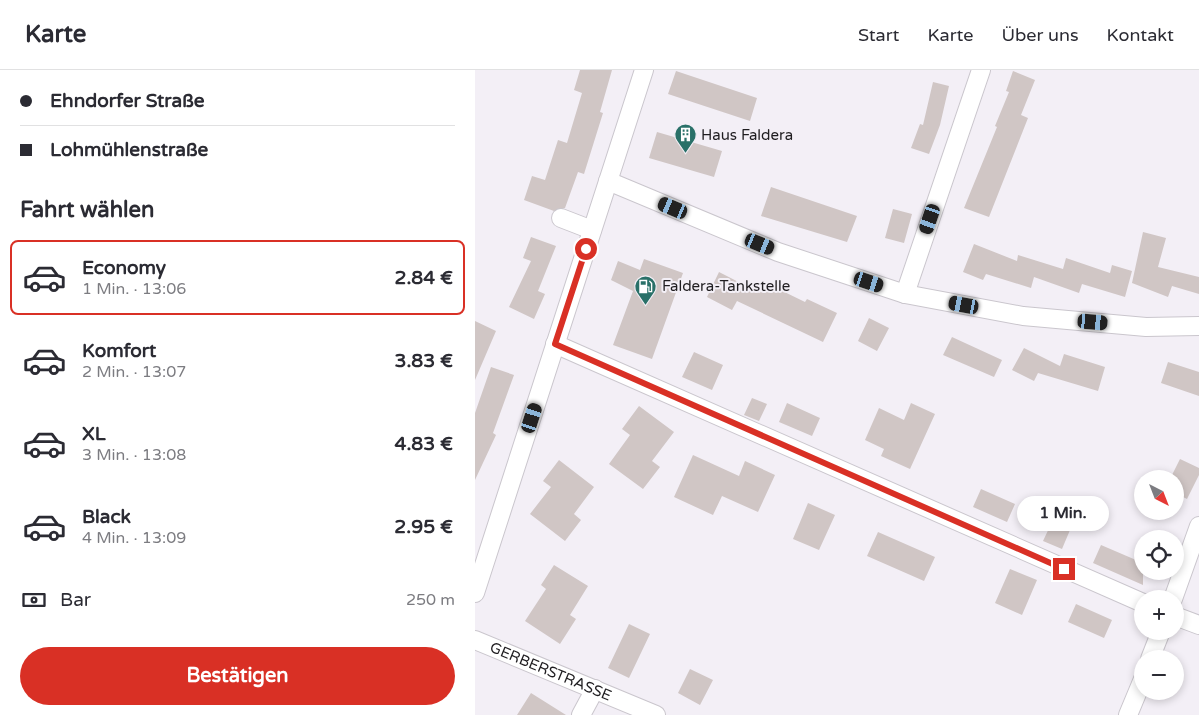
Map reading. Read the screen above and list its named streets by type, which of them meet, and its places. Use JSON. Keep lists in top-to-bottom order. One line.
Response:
{"streets":{"street":["GERBERSTRASSE"]},"places":{"building":["Haus Faldera"],"fuel station":["Faldera-Tankstelle"]},"north":"bottom right","page":{"header":"Karte","nav":["Start","Karte","Über uns","Kontakt"],"banner":["Ehndorfer Straße","Lohmühlenstraße"],"heading":"Fahrt wählen","list":[{"name":"Economy","note":"1 Min. · 13:06","value":"2.84 €"},{"name":"Komfort","note":"2 Min. · 13:07","value":"3.83 €"},{"name":"XL","note":"3 Min. · 13:08","value":"4.83 €"},{"name":"Black","note":"4 Min. · 13:09","value":"2.95 €"}],"map_buttons":["+","−"],"bubble":"1 Min.","pay":["Bar","250 m"],"buttons":"Bestätigen"}}
